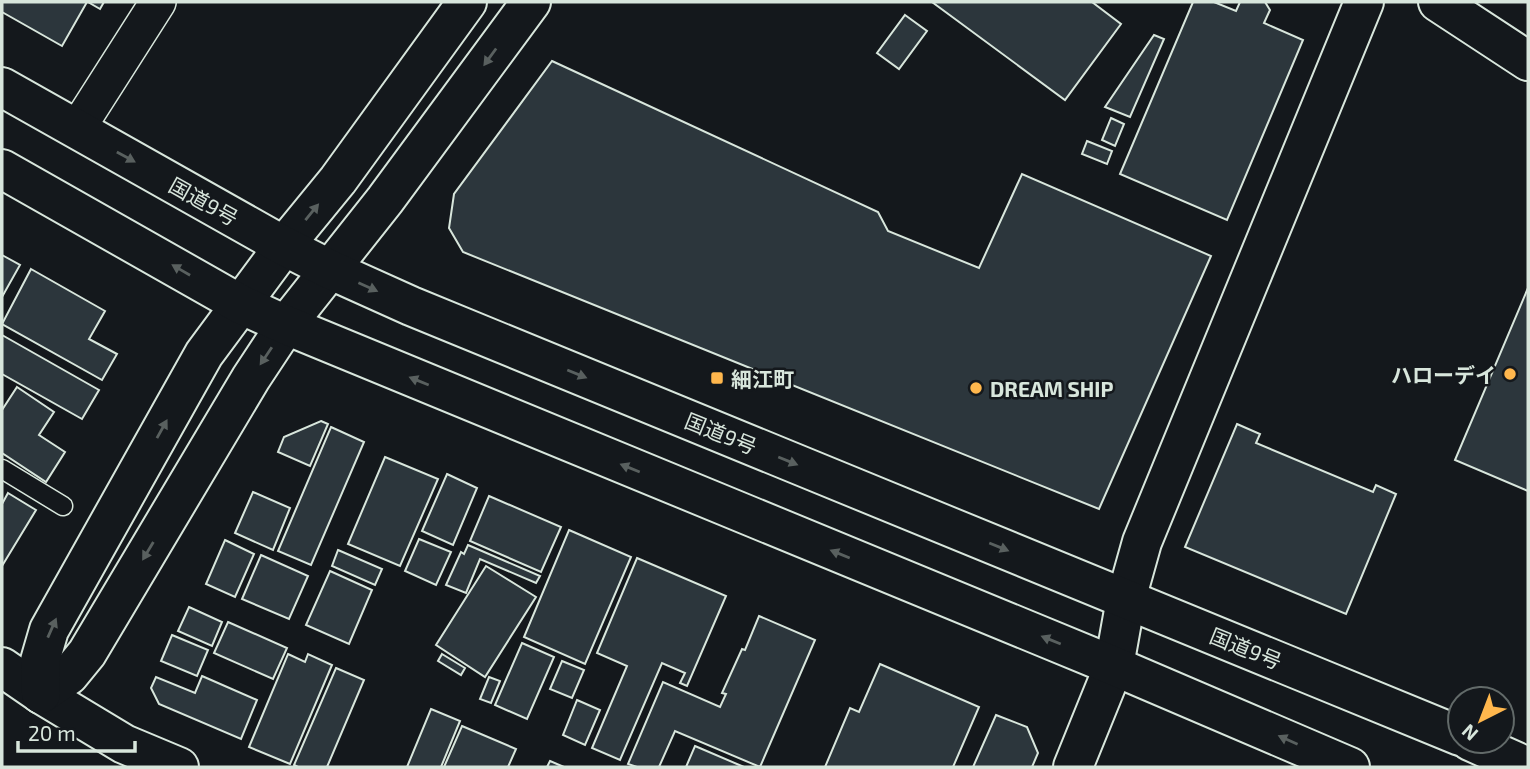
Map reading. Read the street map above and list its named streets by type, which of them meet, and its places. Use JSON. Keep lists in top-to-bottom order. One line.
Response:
{"streets":{"main road":["国道9号"]},"places":{"other":["ハローデイ","DREAM SHIP"],"transit":["細江町"]},"scale_bar":"20 m","north":"bottom left"}
